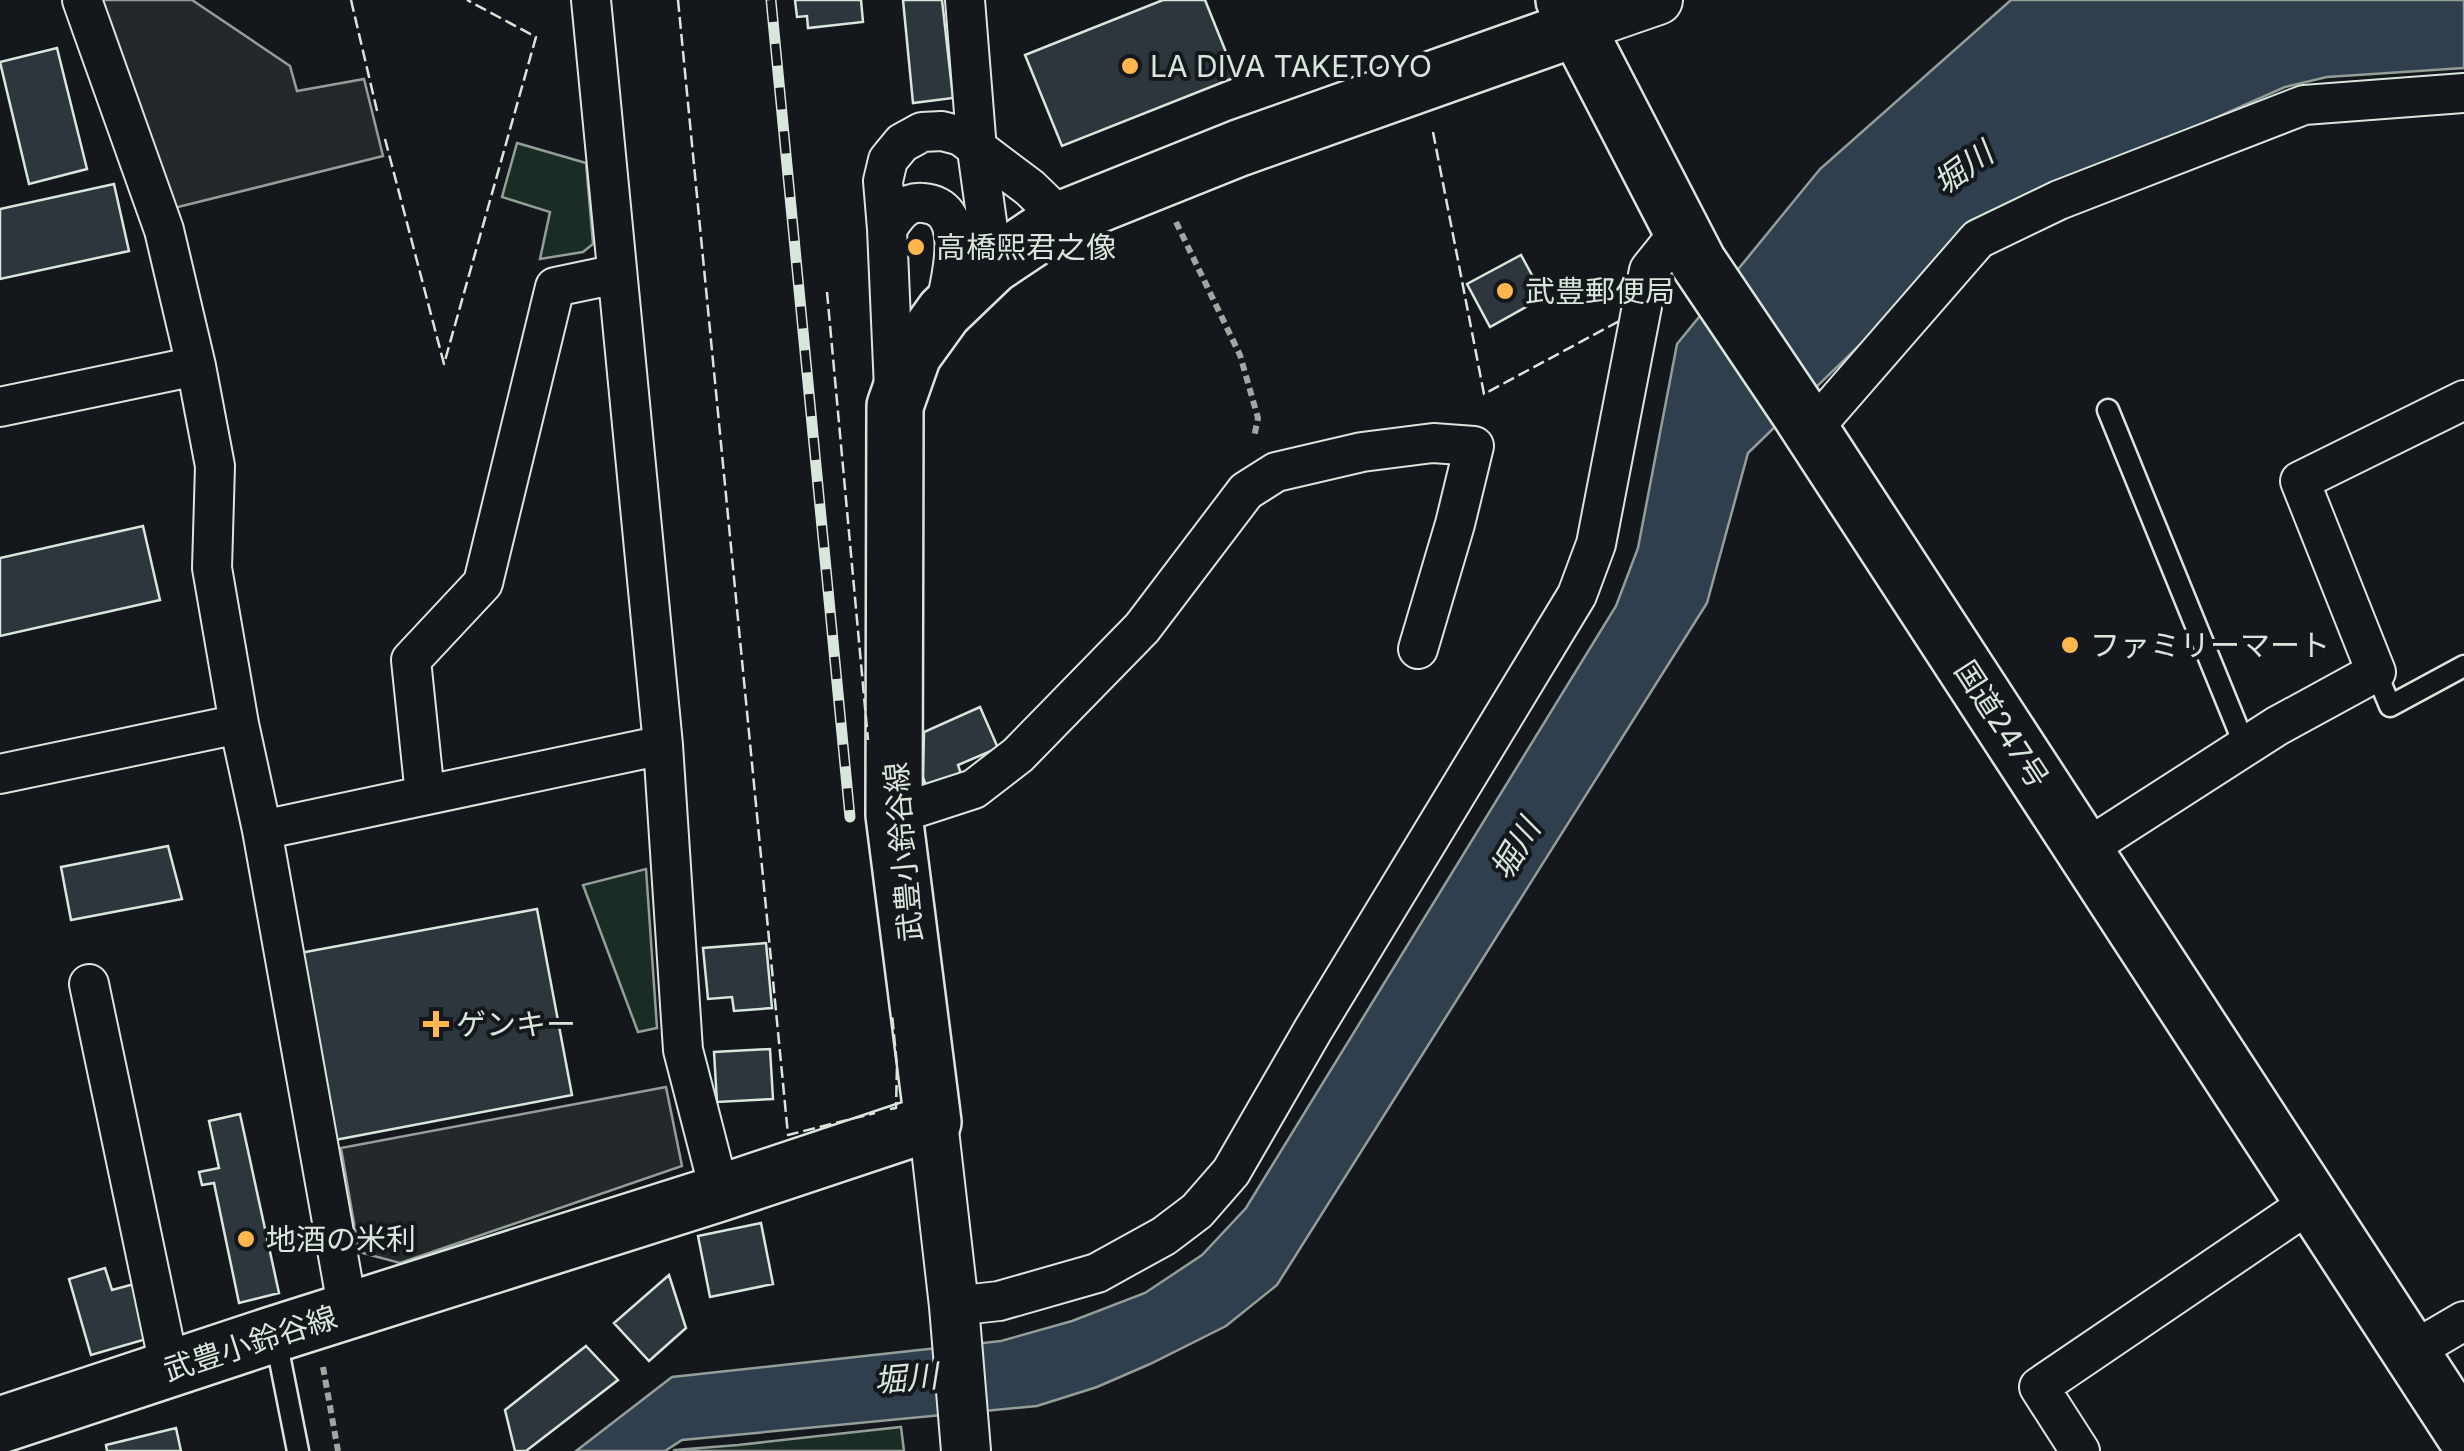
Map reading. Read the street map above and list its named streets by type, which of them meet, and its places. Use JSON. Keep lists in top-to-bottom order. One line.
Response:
{"streets":{"main road":["国道247号","武豊小鈴谷線"]},"crossings":[["国道247号","武豊小鈴谷線"]],"water":["堀川"],"places":{"other":["LA DIVA TAKETOYO","高橋煕君之像","武豊郵便局","ファミリーマート","地酒の米利"],"health":["ゲンキー"]}}
